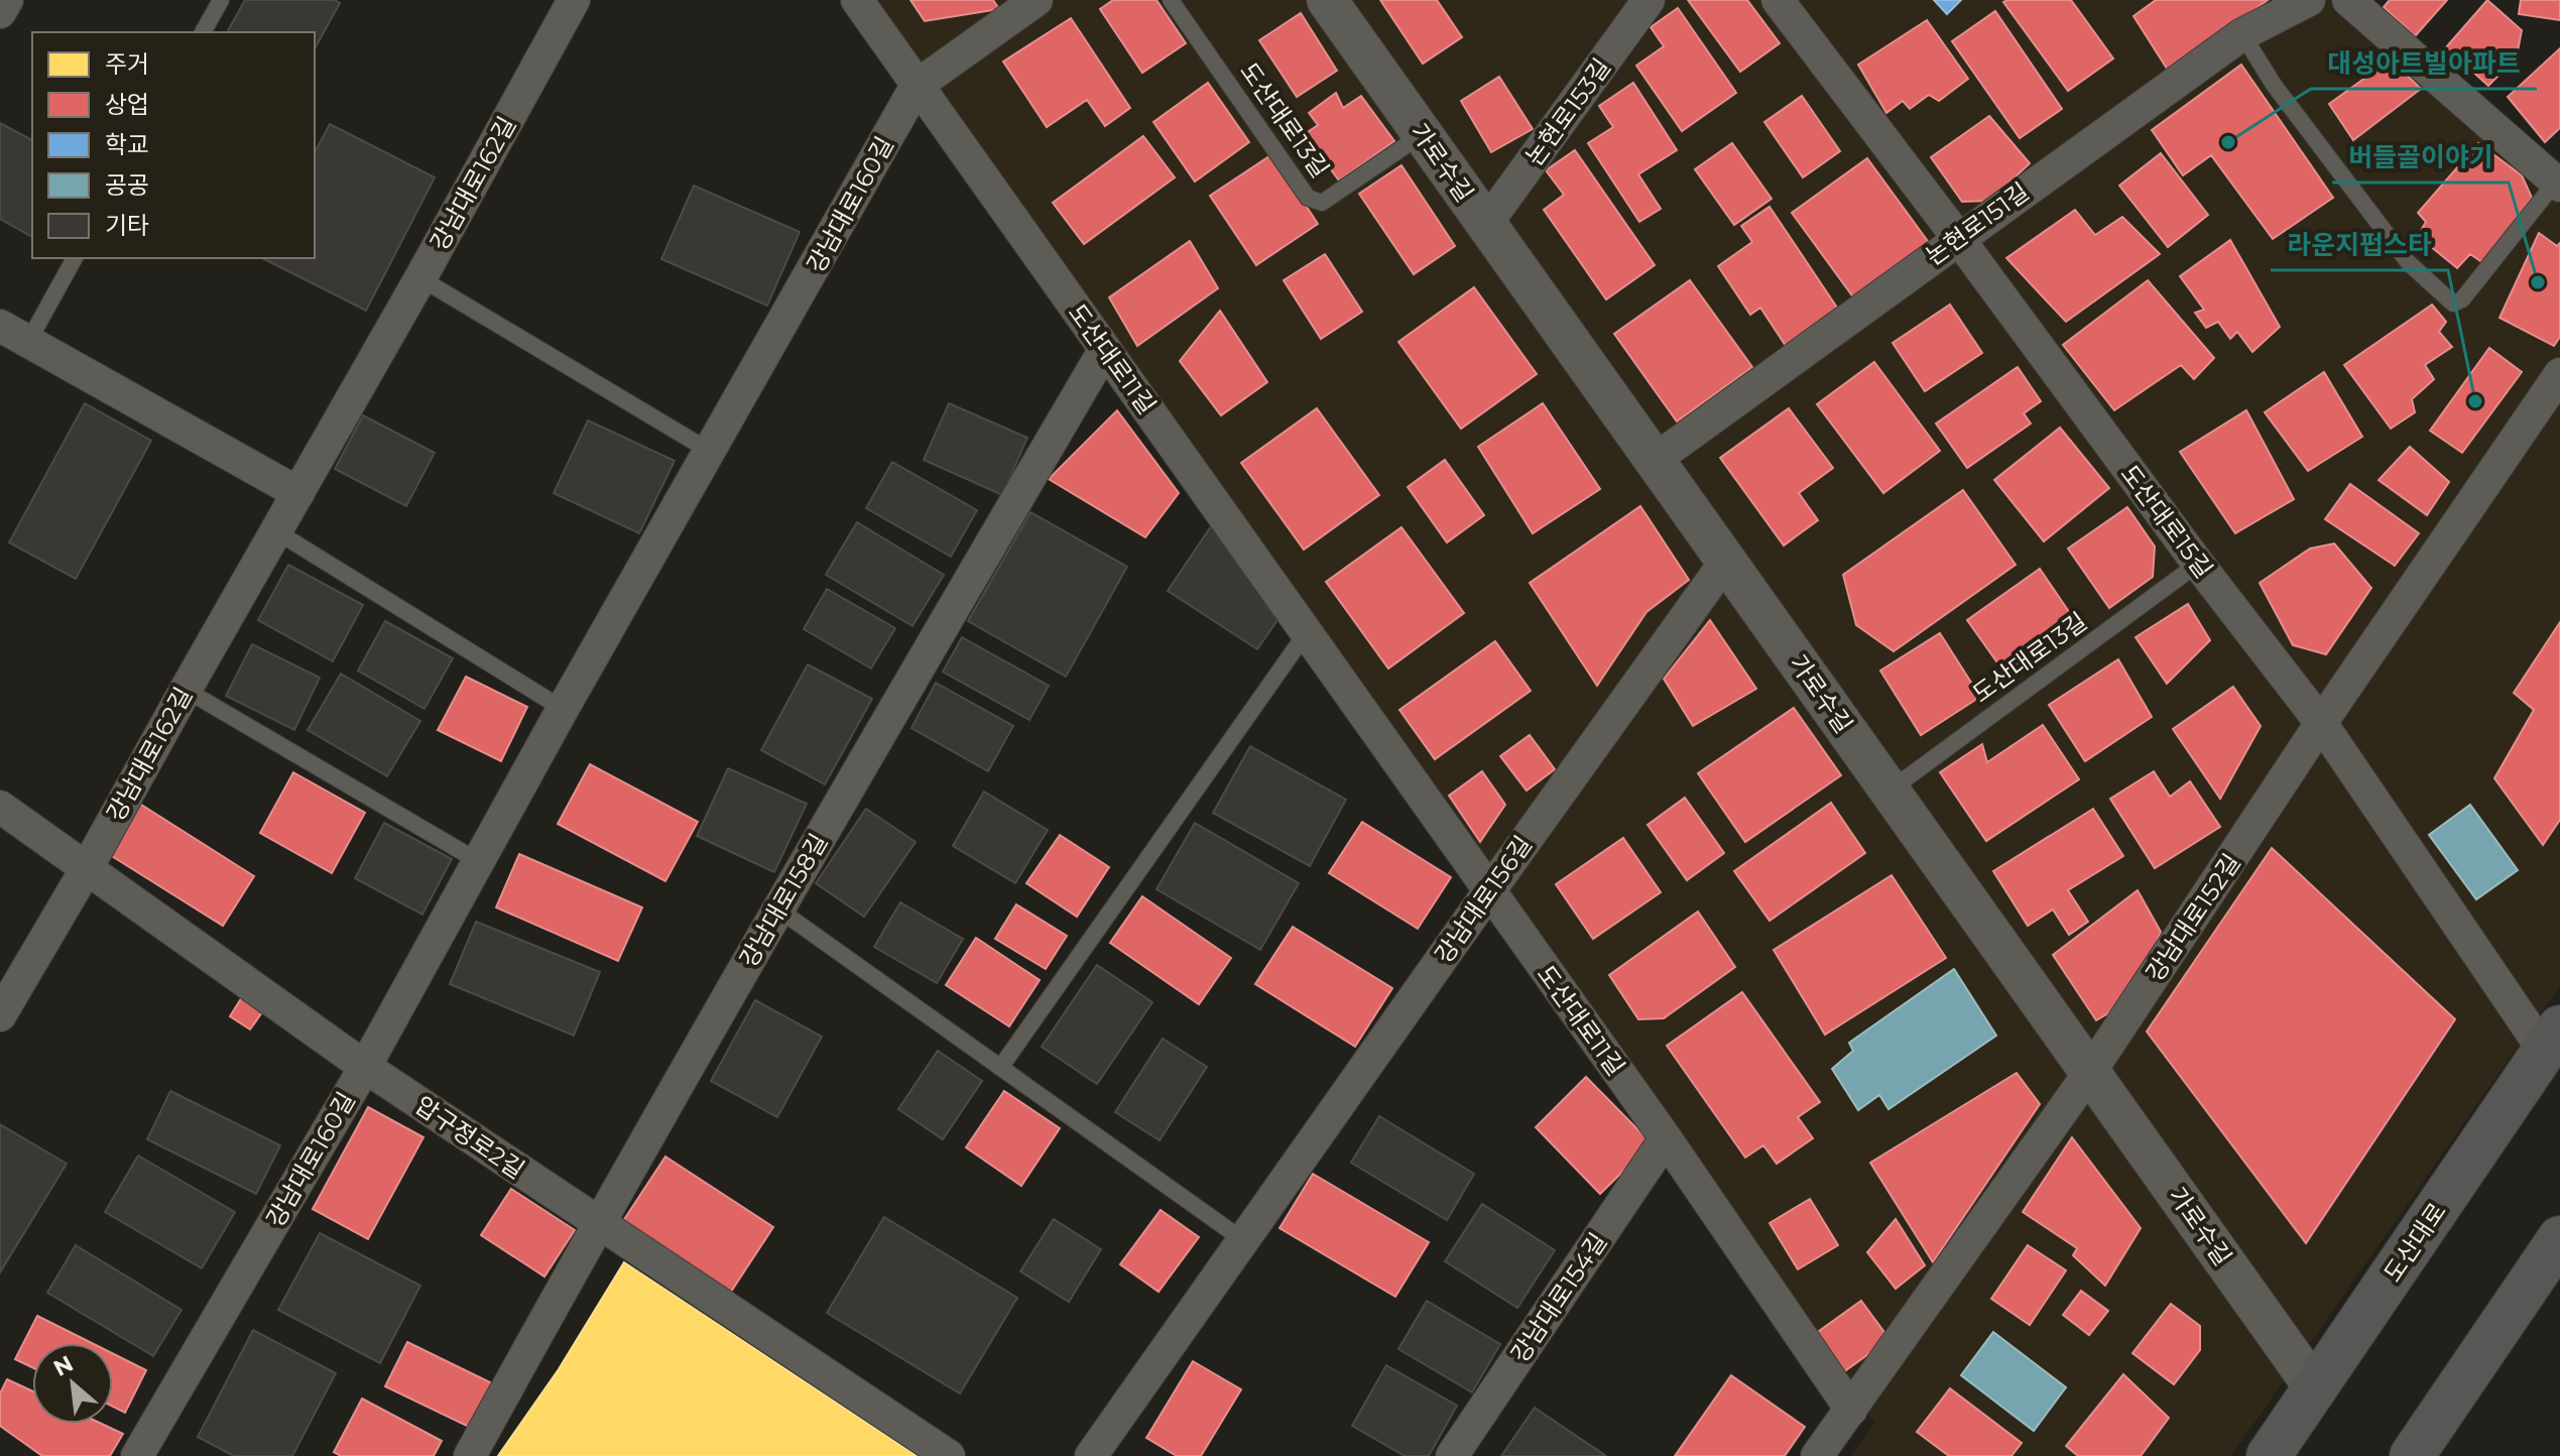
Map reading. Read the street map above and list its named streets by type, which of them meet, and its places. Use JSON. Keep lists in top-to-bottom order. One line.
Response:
{"streets":{"main road":["도산대로"],"street":["논현로153길","가로수길","강남대로162길","강남대로160길","논현로151길","도산대로11길","도산대로15길","강남대로156길","강남대로158길","강남대로152길","압구정로2길","강남대로154길"],"lane":["도산대로13길"]},"crossings":[["논현로153길","가로수길"],["도산대로13길","가로수길"],["도산대로13길","도산대로15길"],["가로수길","논현로151길"],["가로수길","강남대로156길"],["가로수길","강남대로152길"],["가로수길","도산대로"],["강남대로162길","압구정로2길"],["강남대로160길","도산대로11길"],["강남대로160길","압구정로2길"],["논현로151길","도산대로15길"],["도산대로11길","강남대로156길"],["도산대로11길","강남대로158길"],["도산대로11길","강남대로152길"],["도산대로11길","강남대로154길"],["도산대로15길","강남대로152길"],["도산대로15길","도산대로"],["강남대로158길","압구정로2길"]],"places":["대성아트빌아파트","버들골이야기","라운지펍스타"],"legend":["주거","상업","학교","공공","기타"],"north":"top left"}
